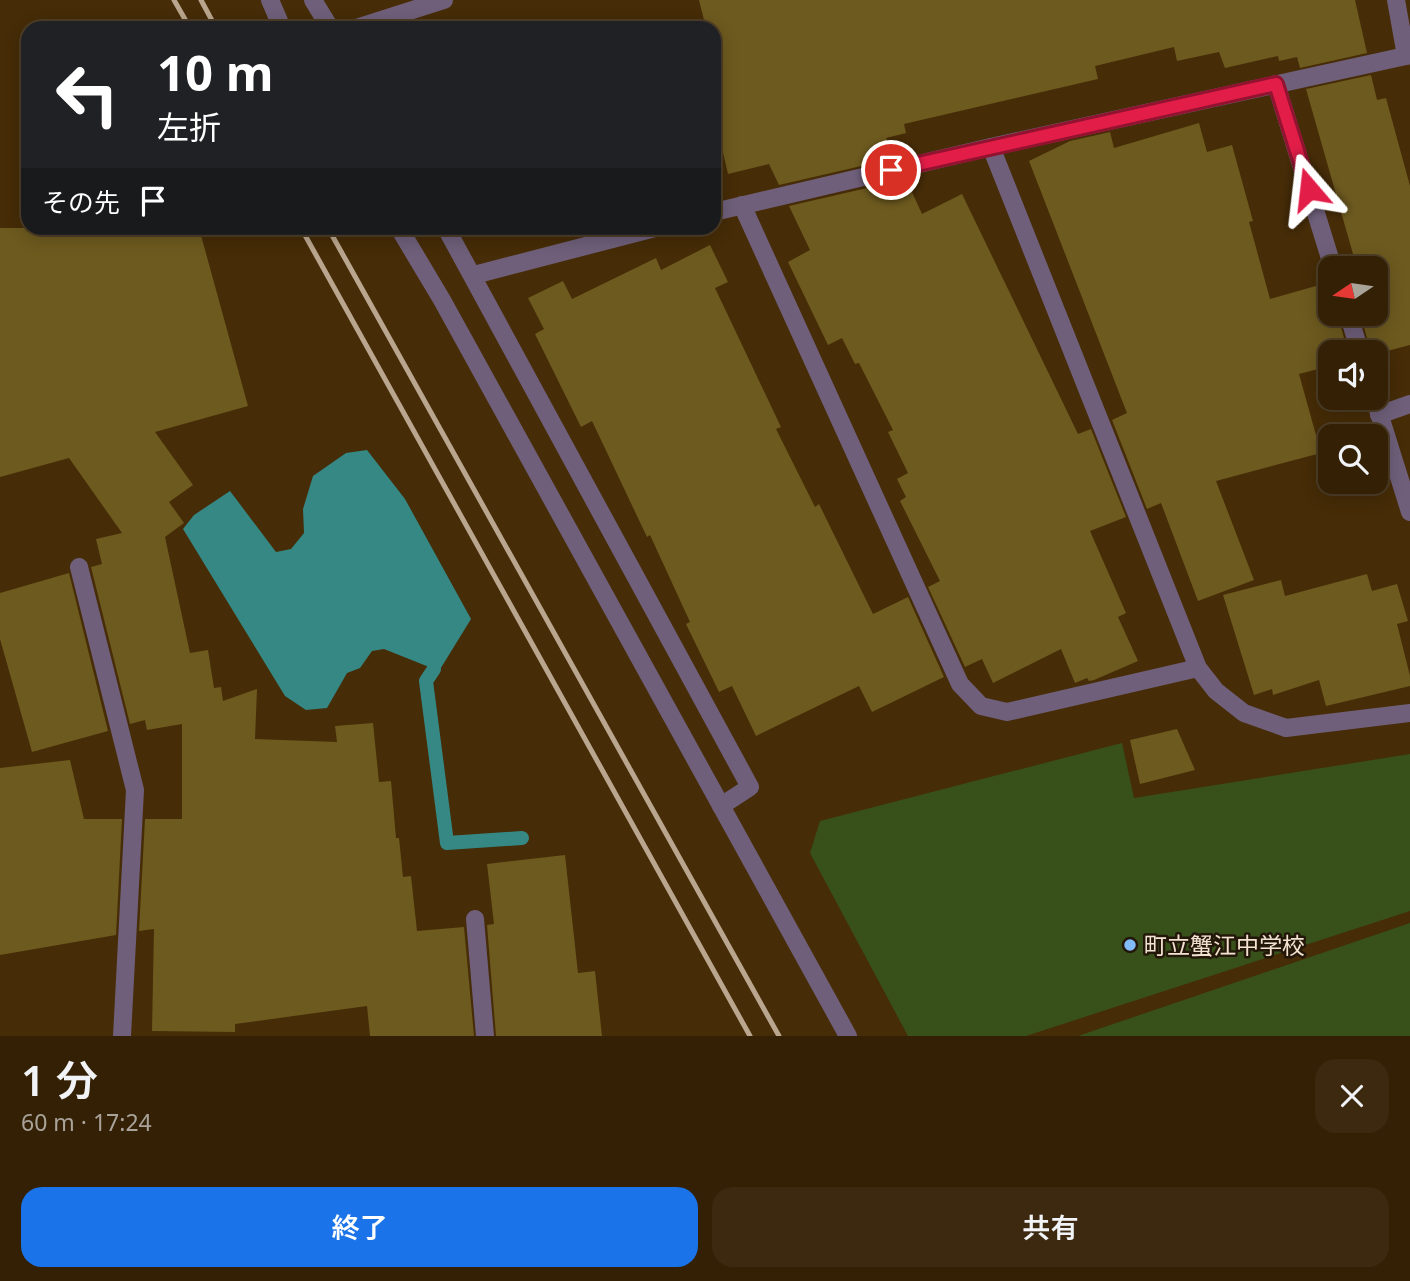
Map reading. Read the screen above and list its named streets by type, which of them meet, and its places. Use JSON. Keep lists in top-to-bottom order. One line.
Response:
{"places":["町立蟹江中学校"],"north":"left","page":{"turn":["10 m","左折"],"then":"その先","heading":["1 分","60 m · 17:24"],"buttons":["終了","共有"]}}
